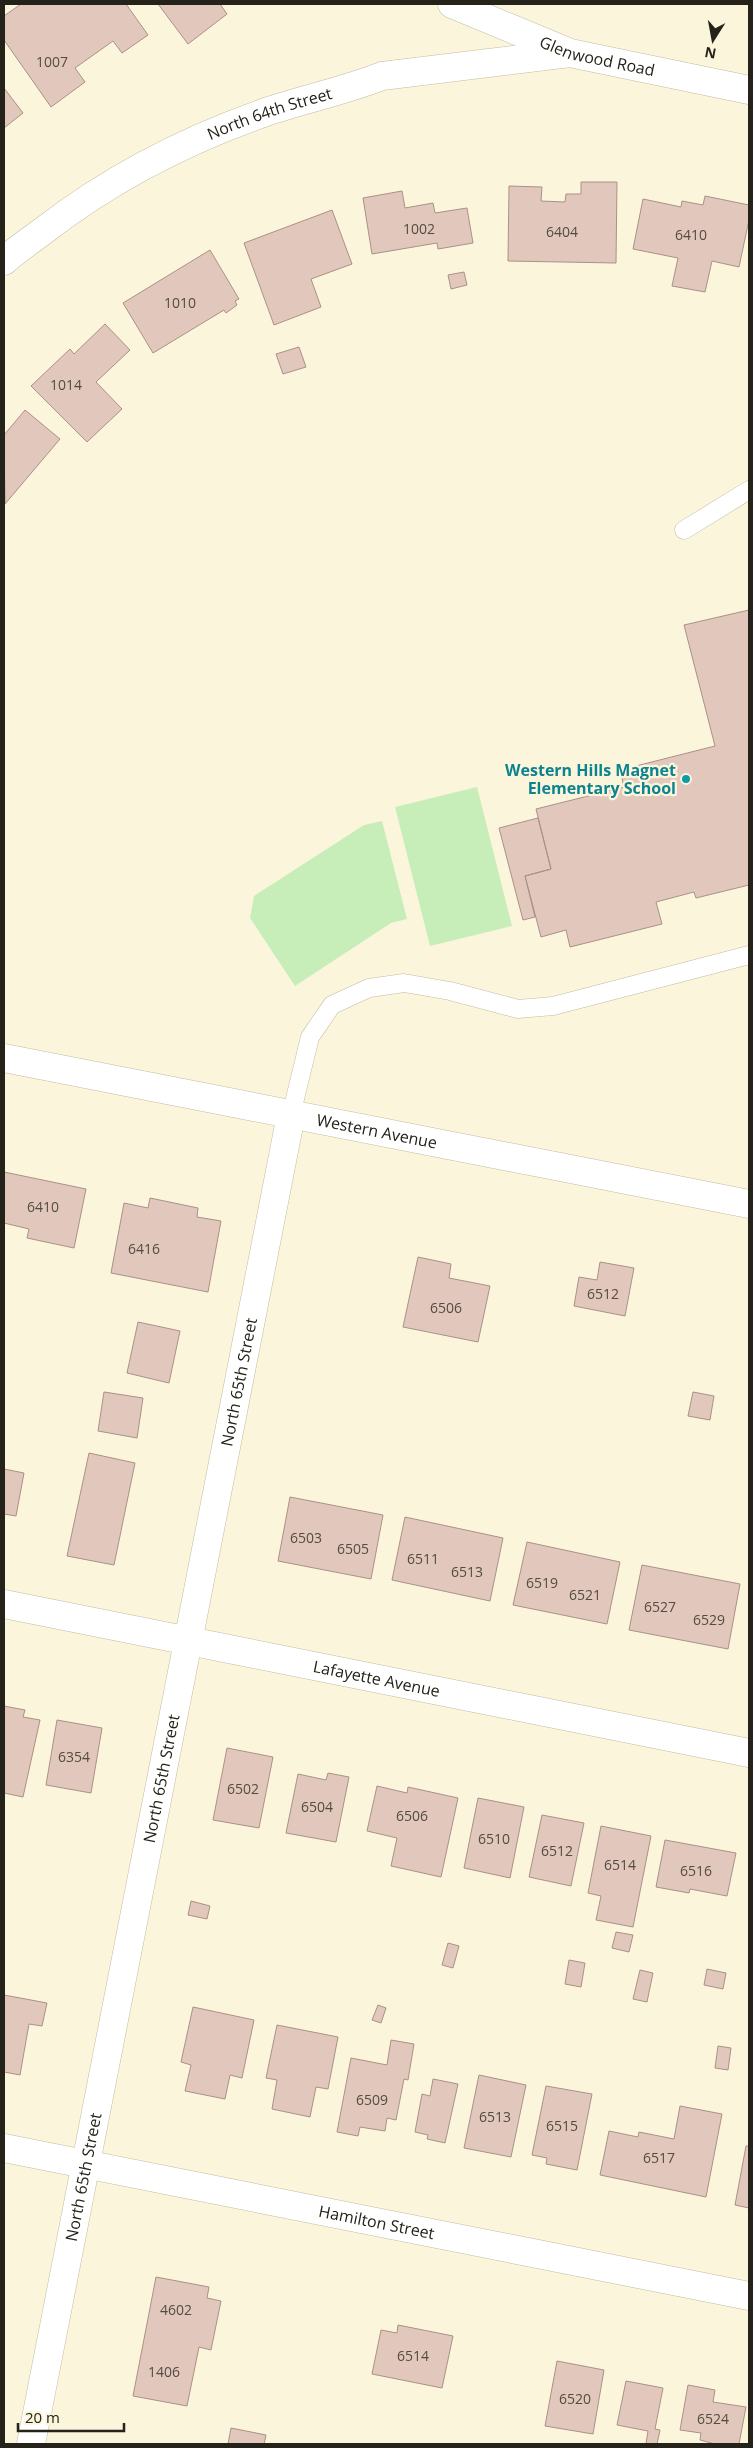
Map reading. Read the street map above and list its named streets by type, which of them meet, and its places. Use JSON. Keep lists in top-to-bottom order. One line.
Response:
{"streets":{"street":["Glenwood Road","North 64th Street","Western Avenue","North 65th Street","Lafayette Avenue","Hamilton Street"]},"crossings":[["Glenwood Road","North 64th Street"],["Western Avenue","North 65th Street"],["North 65th Street","Lafayette Avenue"],["North 65th Street","Hamilton Street"]],"places":["Western Hills Magnet Elementary School"],"house_numbers":["1007","1002","6404","6410","1010","1014","6410","6416","6512","6506","6503","6505","6511","6513","6519","6521","6527","6529","6354","6502","6504","6506","6510","6512","6514","6516","6509","6513","6515","6517","4602","6514","1406","6520","6524"],"scale_bar":"20 m","north":"bottom"}
